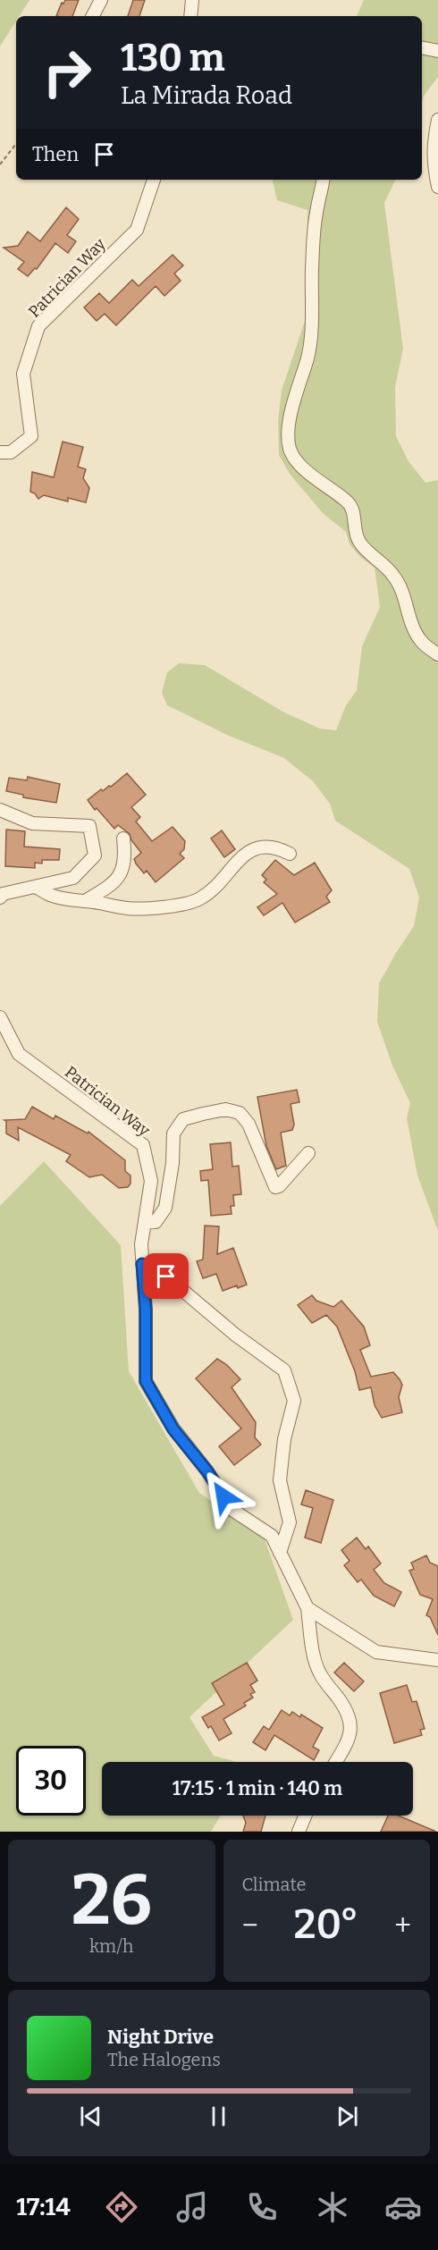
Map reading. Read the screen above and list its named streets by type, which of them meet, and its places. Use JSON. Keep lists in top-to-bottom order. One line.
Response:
{"streets":{"street":["Patrician Way"]},"page":{"turn":["130 m","La Mirada Road"],"then":"Then","limit":"30","trip":"17:15 · 1 min · 140 m","tile":[["26","km/h"],"Climate"],"heat":["−","20°","+"],"song":["Night Drive","The Halogens"],"tabs":"17:14"}}
